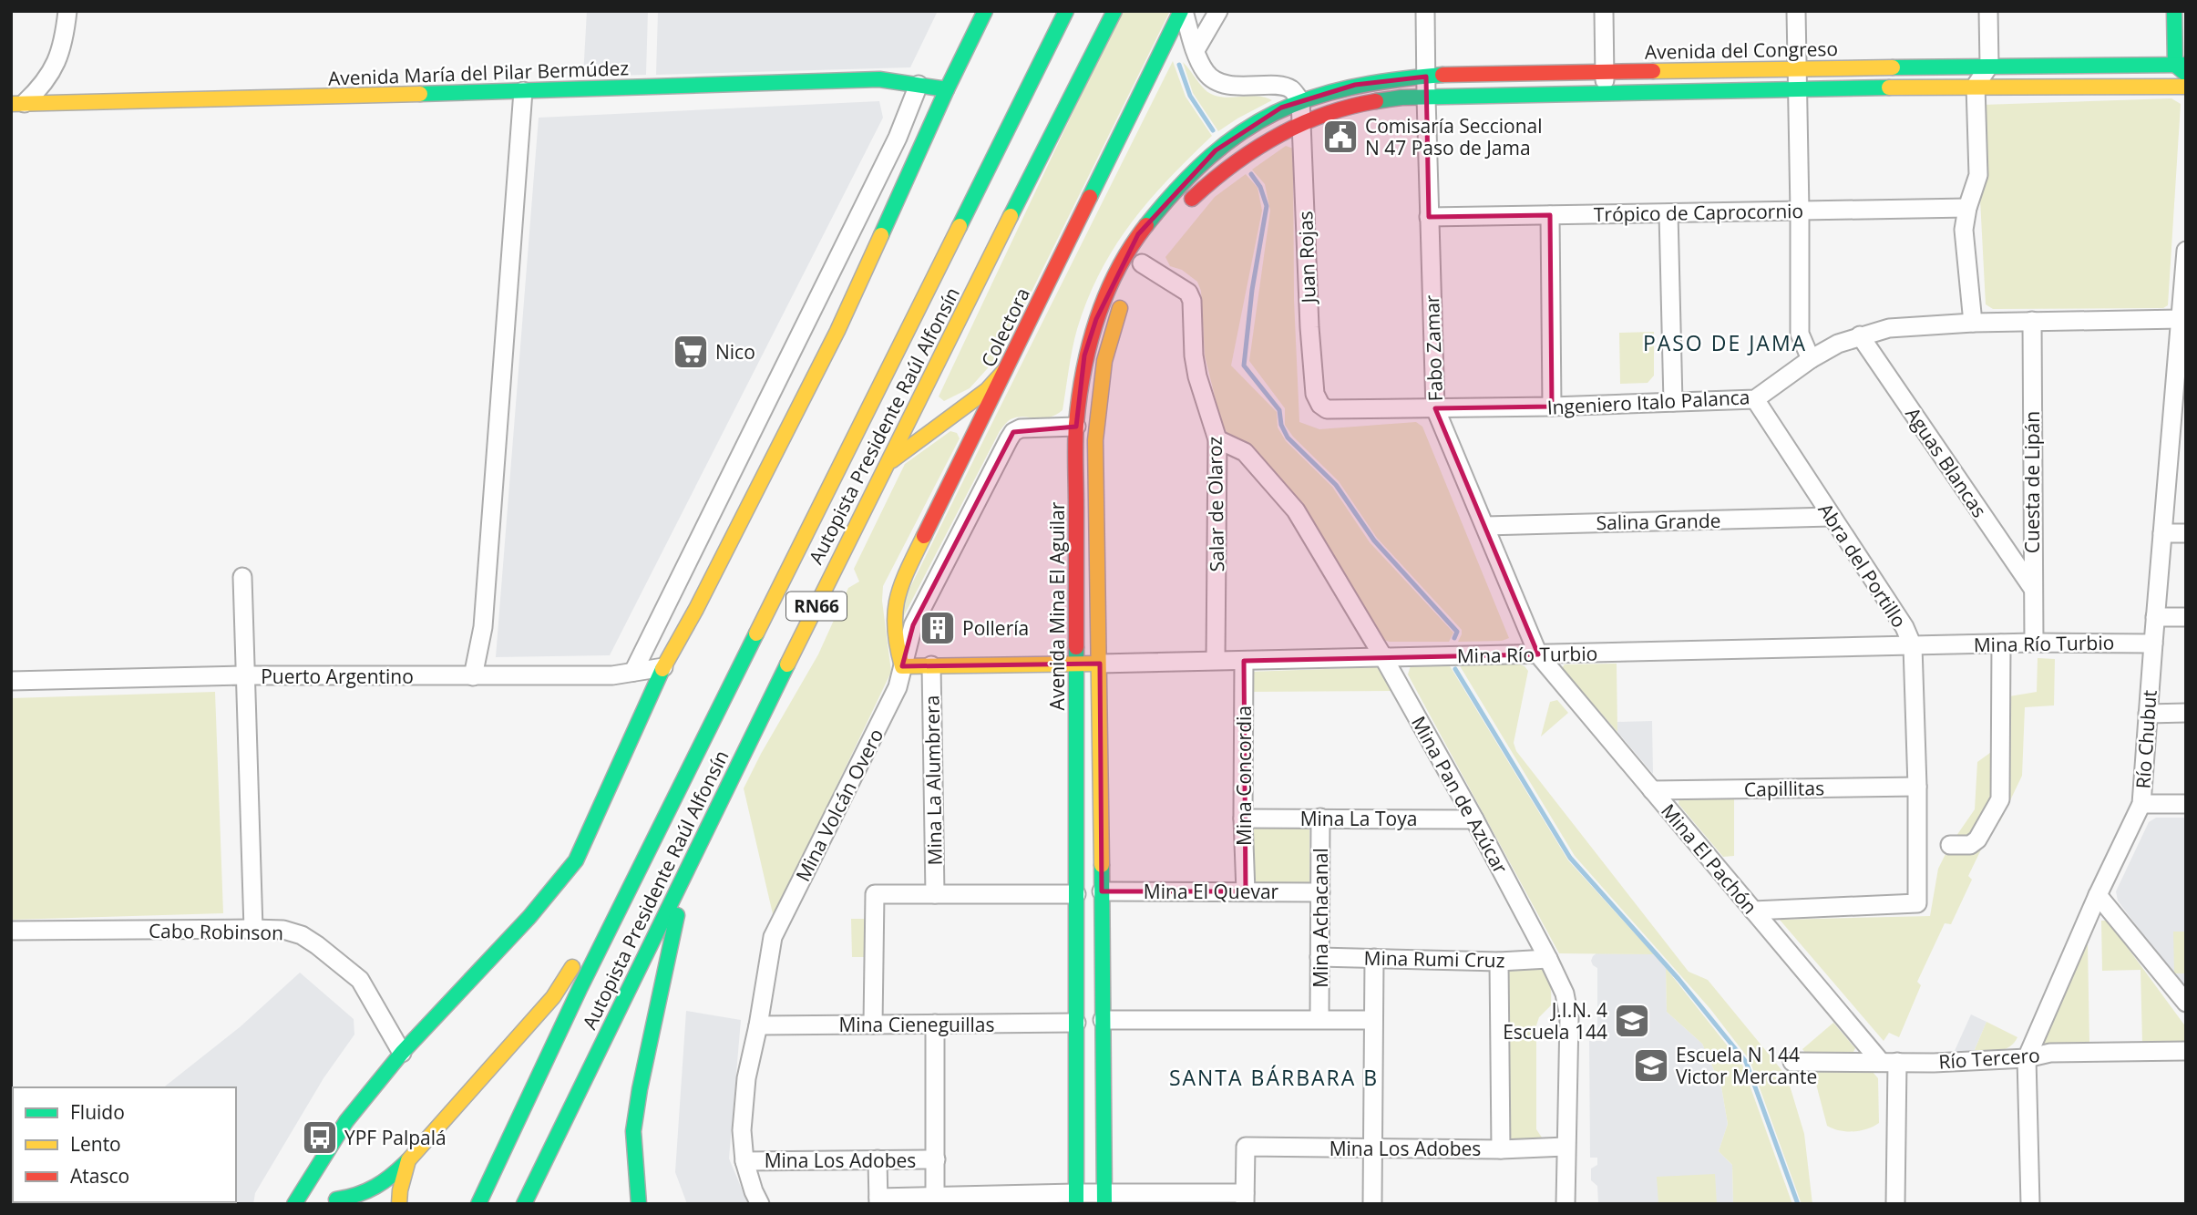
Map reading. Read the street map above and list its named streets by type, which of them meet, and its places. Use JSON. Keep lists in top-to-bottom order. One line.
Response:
{"streets":{"main road":["Avenida del Congreso","Avenida María del Pilar Bermúdez","Colectora","Autopista Presidente Raúl Alfonsín","RN66","Avenida Mina El Aguilar","Mina Río Turbio"],"street":["Trópico de Caprocornio","Juan Rojas","Fabo Zamar","Ingeniero Italo Palanca","Aguas Blancas","Cuesta de Lipán","Salar de Olaroz","Salina Grande","Abra del Portillo","Puerto Argentino","Río Chubut","Mina Concordia","Mina La Alumbrera","Capillitas","Mina Pan de Azúcar","Mina Volcán Overo","Mina La Toya","Mina El Pachón","Mina El Quevar","Mina Achacanal","Cabo Robinson","Mina Rumi Cruz","Mina Cieneguillas","Río Tercero","Mina Los Adobes"]},"crossings":[["Avenida del Congreso","Juan Rojas"],["Avenida del Congreso","Fabo Zamar"],["Avenida del Congreso","Avenida Mina El Aguilar"],["Trópico de Caprocornio","Fabo Zamar"],["Juan Rojas","Ingeniero Italo Palanca"],["Juan Rojas","Avenida Mina El Aguilar"],["Colectora","Mina Río Turbio"],["Colectora","Mina Volcán Overo"],["Fabo Zamar","Ingeniero Italo Palanca"],["Fabo Zamar","Salina Grande"],["Fabo Zamar","Mina Río Turbio"],["Fabo Zamar","Mina El Pachón"],["Ingeniero Italo Palanca","Aguas Blancas"],["Ingeniero Italo Palanca","Cuesta de Lipán"],["Ingeniero Italo Palanca","Abra del Portillo"],["Ingeniero Italo Palanca","Río Chubut"],["Aguas Blancas","Cuesta de Lipán"],["Cuesta de Lipán","Mina Río Turbio"],["Salar de Olaroz","Avenida Mina El Aguilar"],["Salar de Olaroz","Mina Río Turbio"],["Salar de Olaroz","Mina Pan de Azúcar"],["Salina Grande","Abra del Portillo"],["Abra del Portillo","Mina Río Turbio"],["Abra del Portillo","Capillitas"],["Abra del Portillo","Mina El Pachón"],["Avenida Mina El Aguilar","Mina Río Turbio"],["Avenida Mina El Aguilar","Mina Volcán Overo"],["Avenida Mina El Aguilar","Mina El Quevar"],["Avenida Mina El Aguilar","Mina Cieneguillas"],["Avenida Mina El Aguilar","Mina Los Adobes"],["Mina Río Turbio","Río Chubut"],["Mina Río Turbio","Mina Concordia"],["Mina Río Turbio","Mina La Alumbrera"],["Mina Río Turbio","Mina Pan de Azúcar"],["Mina Río Turbio","Mina Volcán Overo"],["Mina Río Turbio","Mina El Pachón"],["Río Chubut","Río Tercero"],["Mina Concordia","Mina La Toya"],["Mina Concordia","Mina El Quevar"],["Capillitas","Mina El Pachón"],["Mina Pan de Azúcar","Mina La Toya"],["Mina Pan de Azúcar","Mina Rumi Cruz"],["Mina Pan de Azúcar","Mina Los Adobes"],["Mina Volcán Overo","Mina Cieneguillas"],["Mina Volcán Overo","Mina Los Adobes"],["Mina La Toya","Mina Achacanal"],["Mina El Pachón","Río Tercero"],["Mina El Quevar","Mina Achacanal"],["Mina Achacanal","Mina Rumi Cruz"]],"districts":["PASO DE JAMA","SANTA BÁRBARA B"],"places":{"public building":["Comisaría Seccional N 47 Paso de Jama"],"supermarket":["Nico"],"building":["Pollería"],"school or university":["J.I.N. 4 Escuela 144","Escuela N 144 Victor Mercante"],"bus stop":["YPF Palpalá"]},"legend":["Fluido","Lento","Atasco"]}
